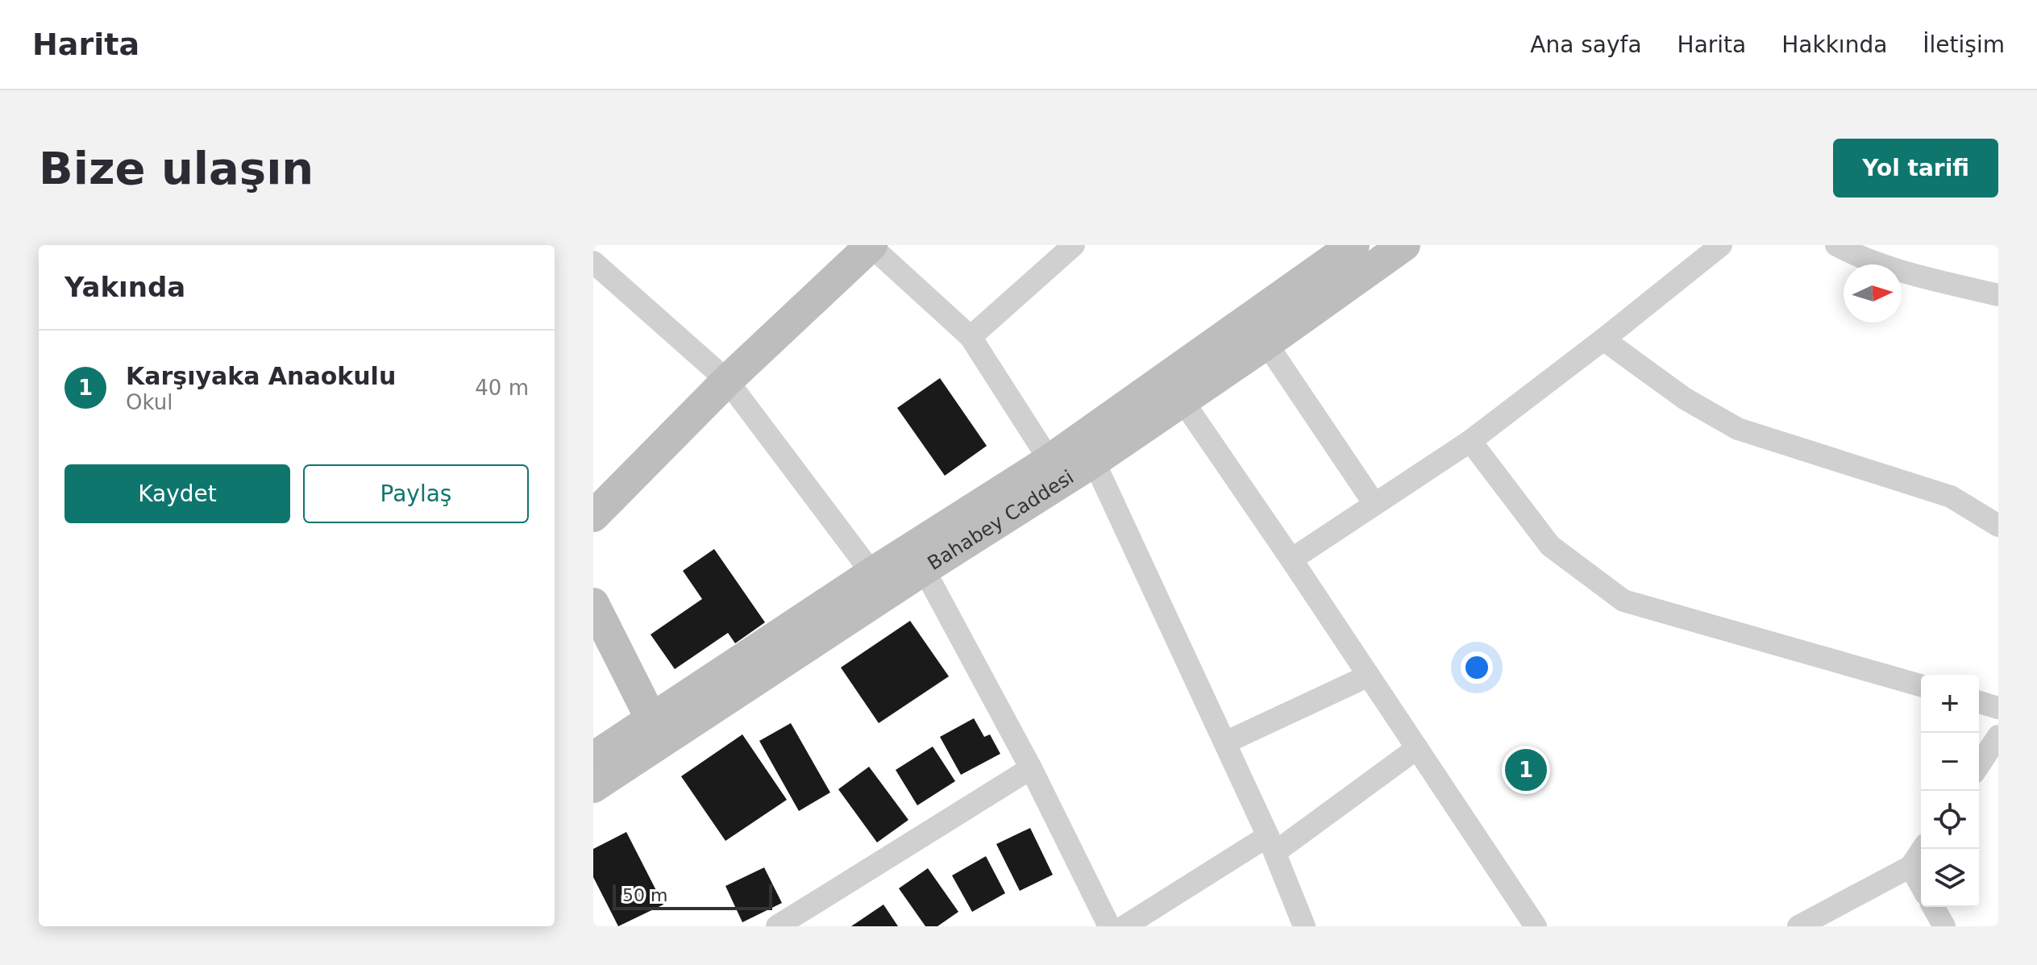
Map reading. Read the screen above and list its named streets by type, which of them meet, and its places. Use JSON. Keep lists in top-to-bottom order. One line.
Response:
{"streets":{"street":["Bahabey Caddesi"]},"scale_bar":"50 m","north":"right","page":{"header":"Harita","nav":["Ana sayfa","Harita","Hakkında","İletişim"],"buttons":["Yol tarifi",["Kaydet","Paylaş"]],"title":"Bize ulaşın","heading":"Yakında","list":[{"mark":"1","name":"Karşıyaka Anaokulu","note":"Okul","value":"40 m"}],"map_buttons":["+","−"],"pins":"1","scale":"50 m"}}
